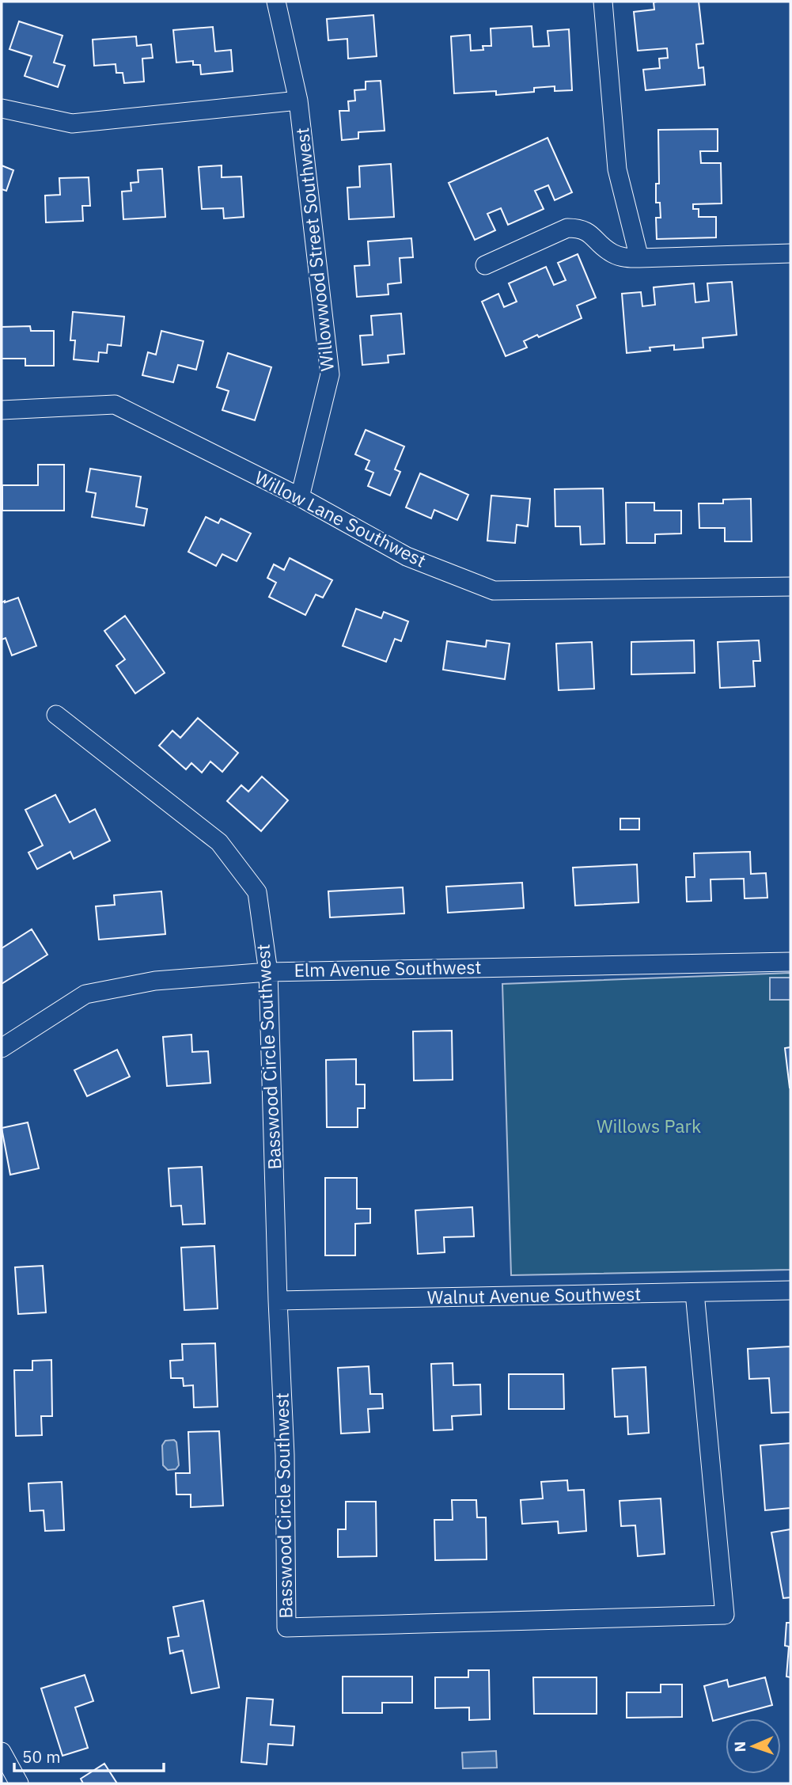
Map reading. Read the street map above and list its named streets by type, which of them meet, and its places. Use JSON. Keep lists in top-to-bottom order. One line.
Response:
{"streets":{"street":["Willowwood Street Southwest","Willow Lane Southwest","Elm Avenue Southwest","Basswood Circle Southwest","Walnut Avenue Southwest"]},"crossings":[["Willowwood Street Southwest","Willow Lane Southwest"],["Elm Avenue Southwest","Basswood Circle Southwest"],["Basswood Circle Southwest","Walnut Avenue Southwest"]],"parks":["Willows Park"],"scale_bar":"50 m","north":"left"}
